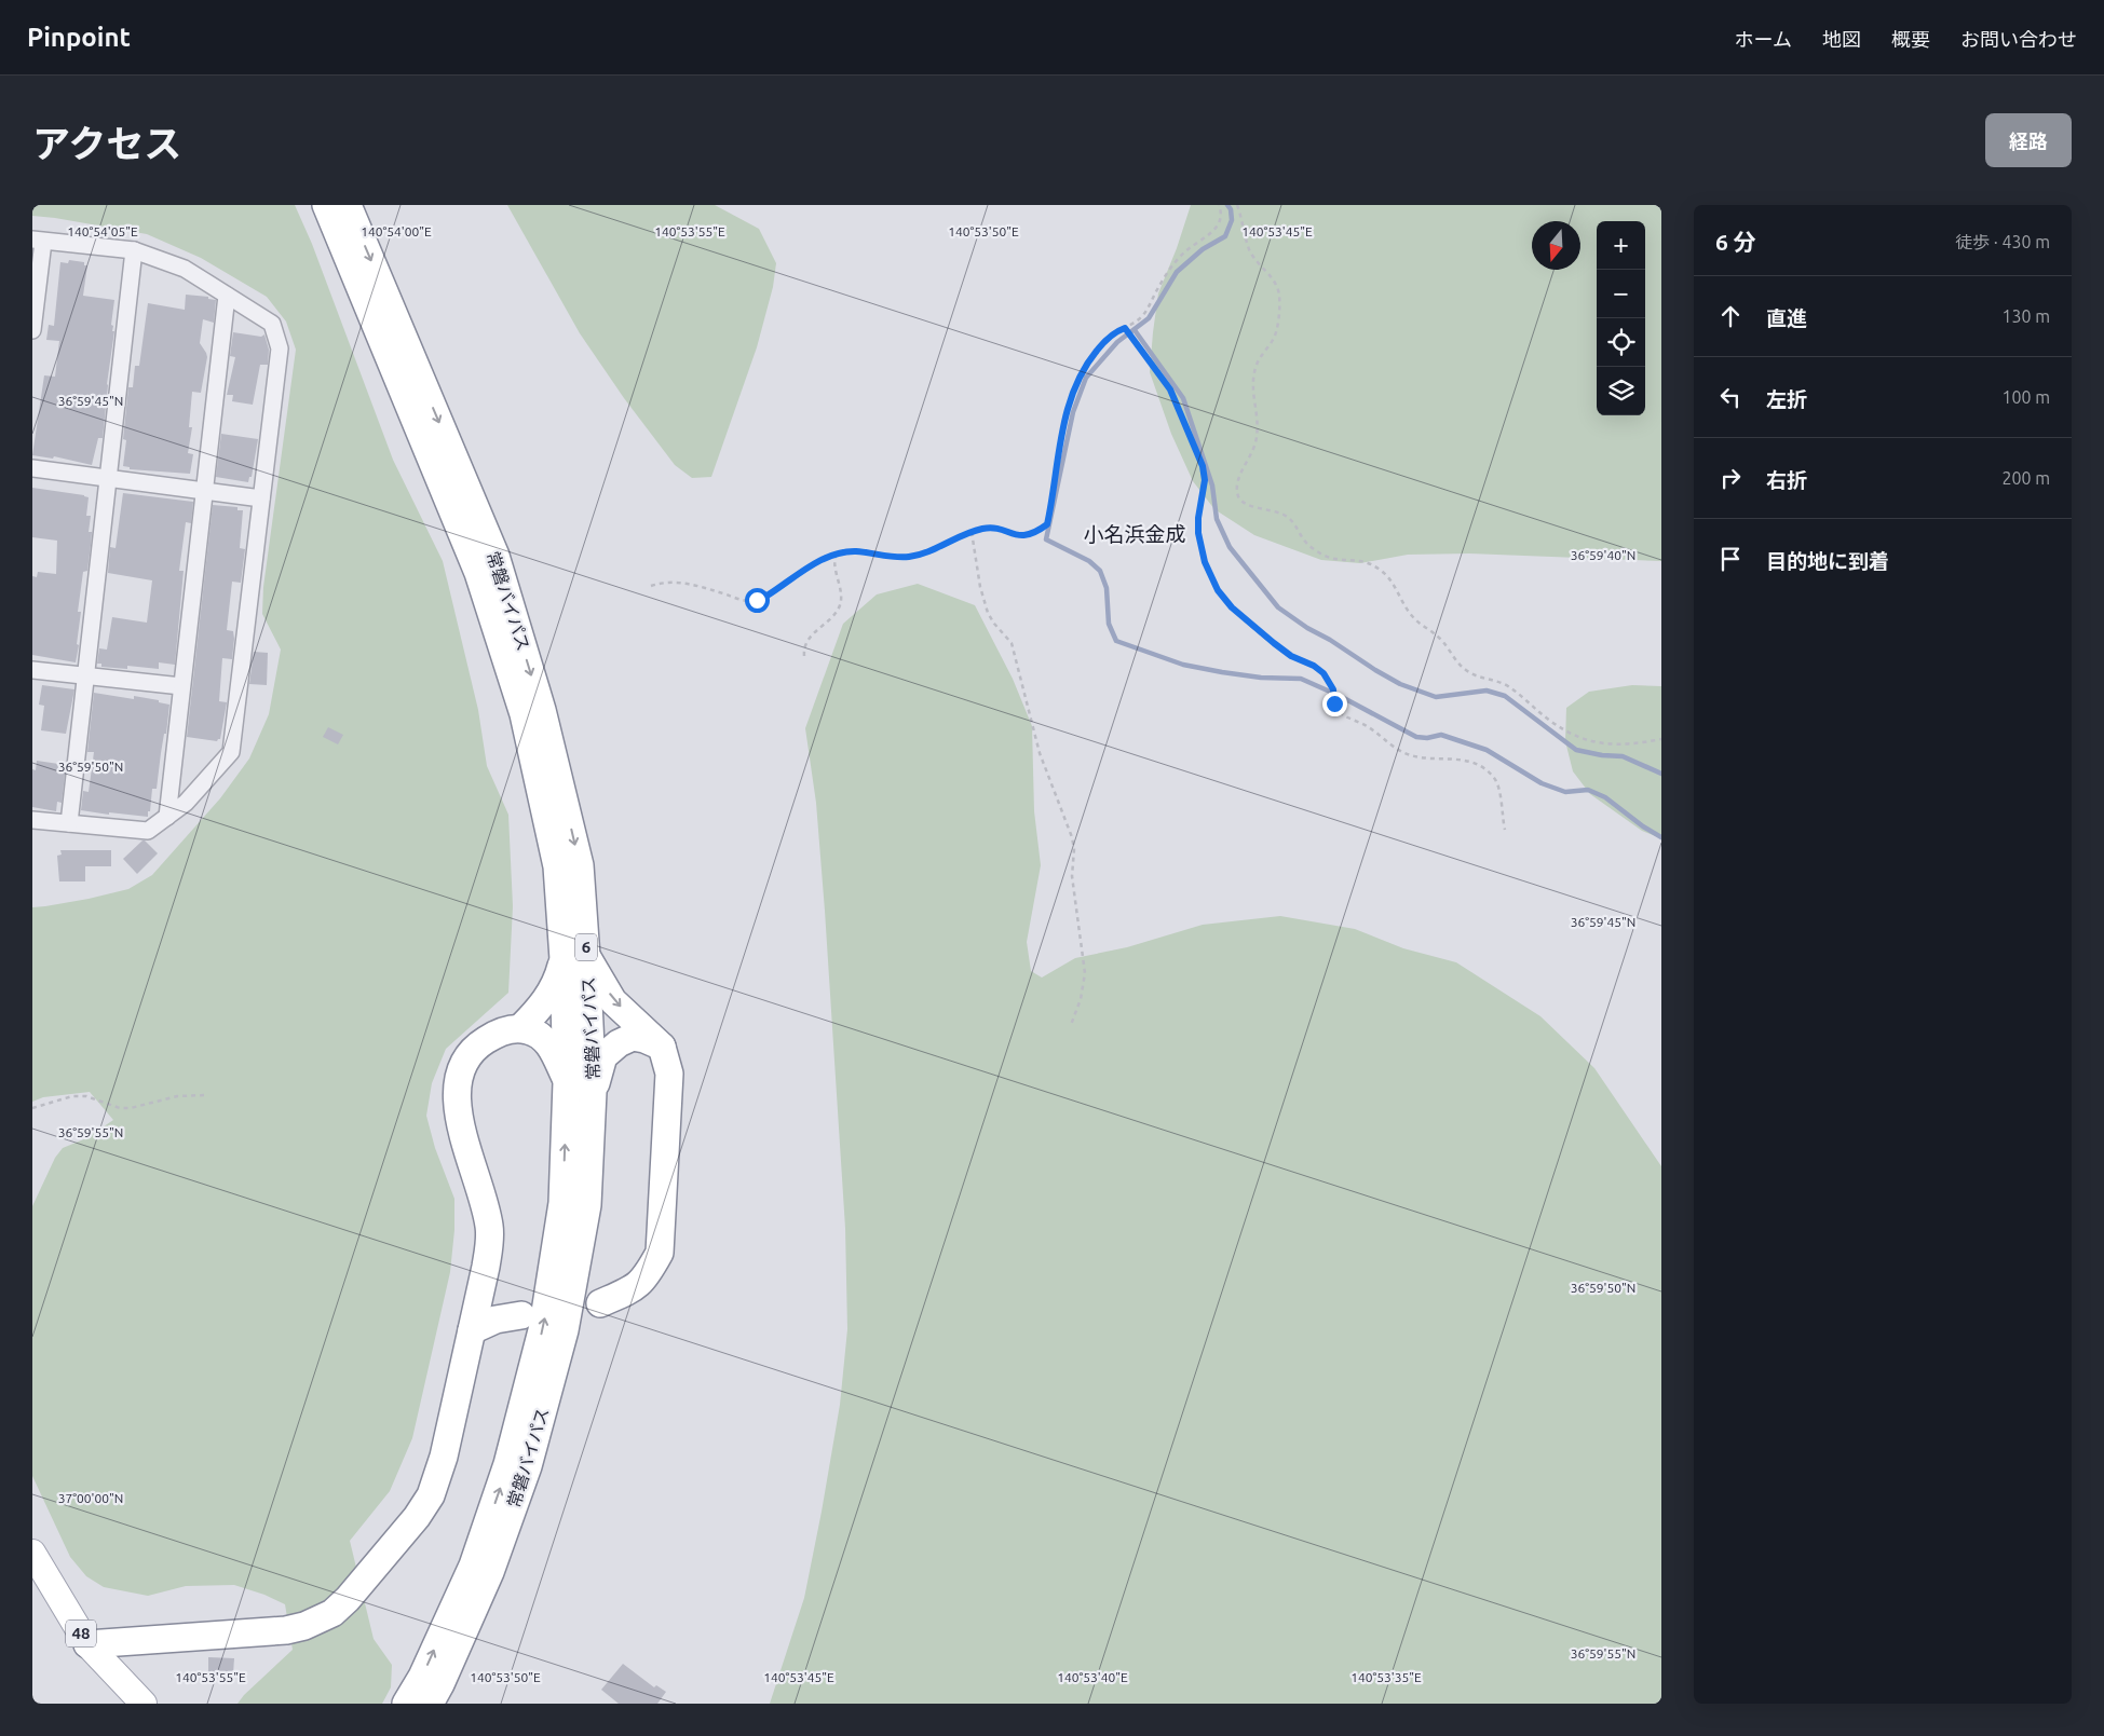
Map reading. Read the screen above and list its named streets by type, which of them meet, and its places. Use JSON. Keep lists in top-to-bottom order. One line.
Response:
{"streets":{"highway":["常磐バイパス","6"],"main road":["48"]},"districts":["小名浜金成"],"north":"bottom","page":{"header":"Pinpoint","nav":["ホーム","地図","概要","お問い合わせ"],"title":"アクセス","buttons":"経路","heading":["6 分","徒歩 · 430 m"],"map_buttons":["+","−"],"list":[["直進","130 m"],["左折","100 m"],["右折","200 m"],"目的地に到着"]},"coordinates":["140°54'05\"E","140°54'00\"E","140°53'55\"E","140°53'50\"E","140°53'45\"E","36°59'45\"N","36°59'40\"N","36°59'50\"N","36°59'55\"N","37°00'00\"N","140°53'40\"E","140°53'35\"E"]}
